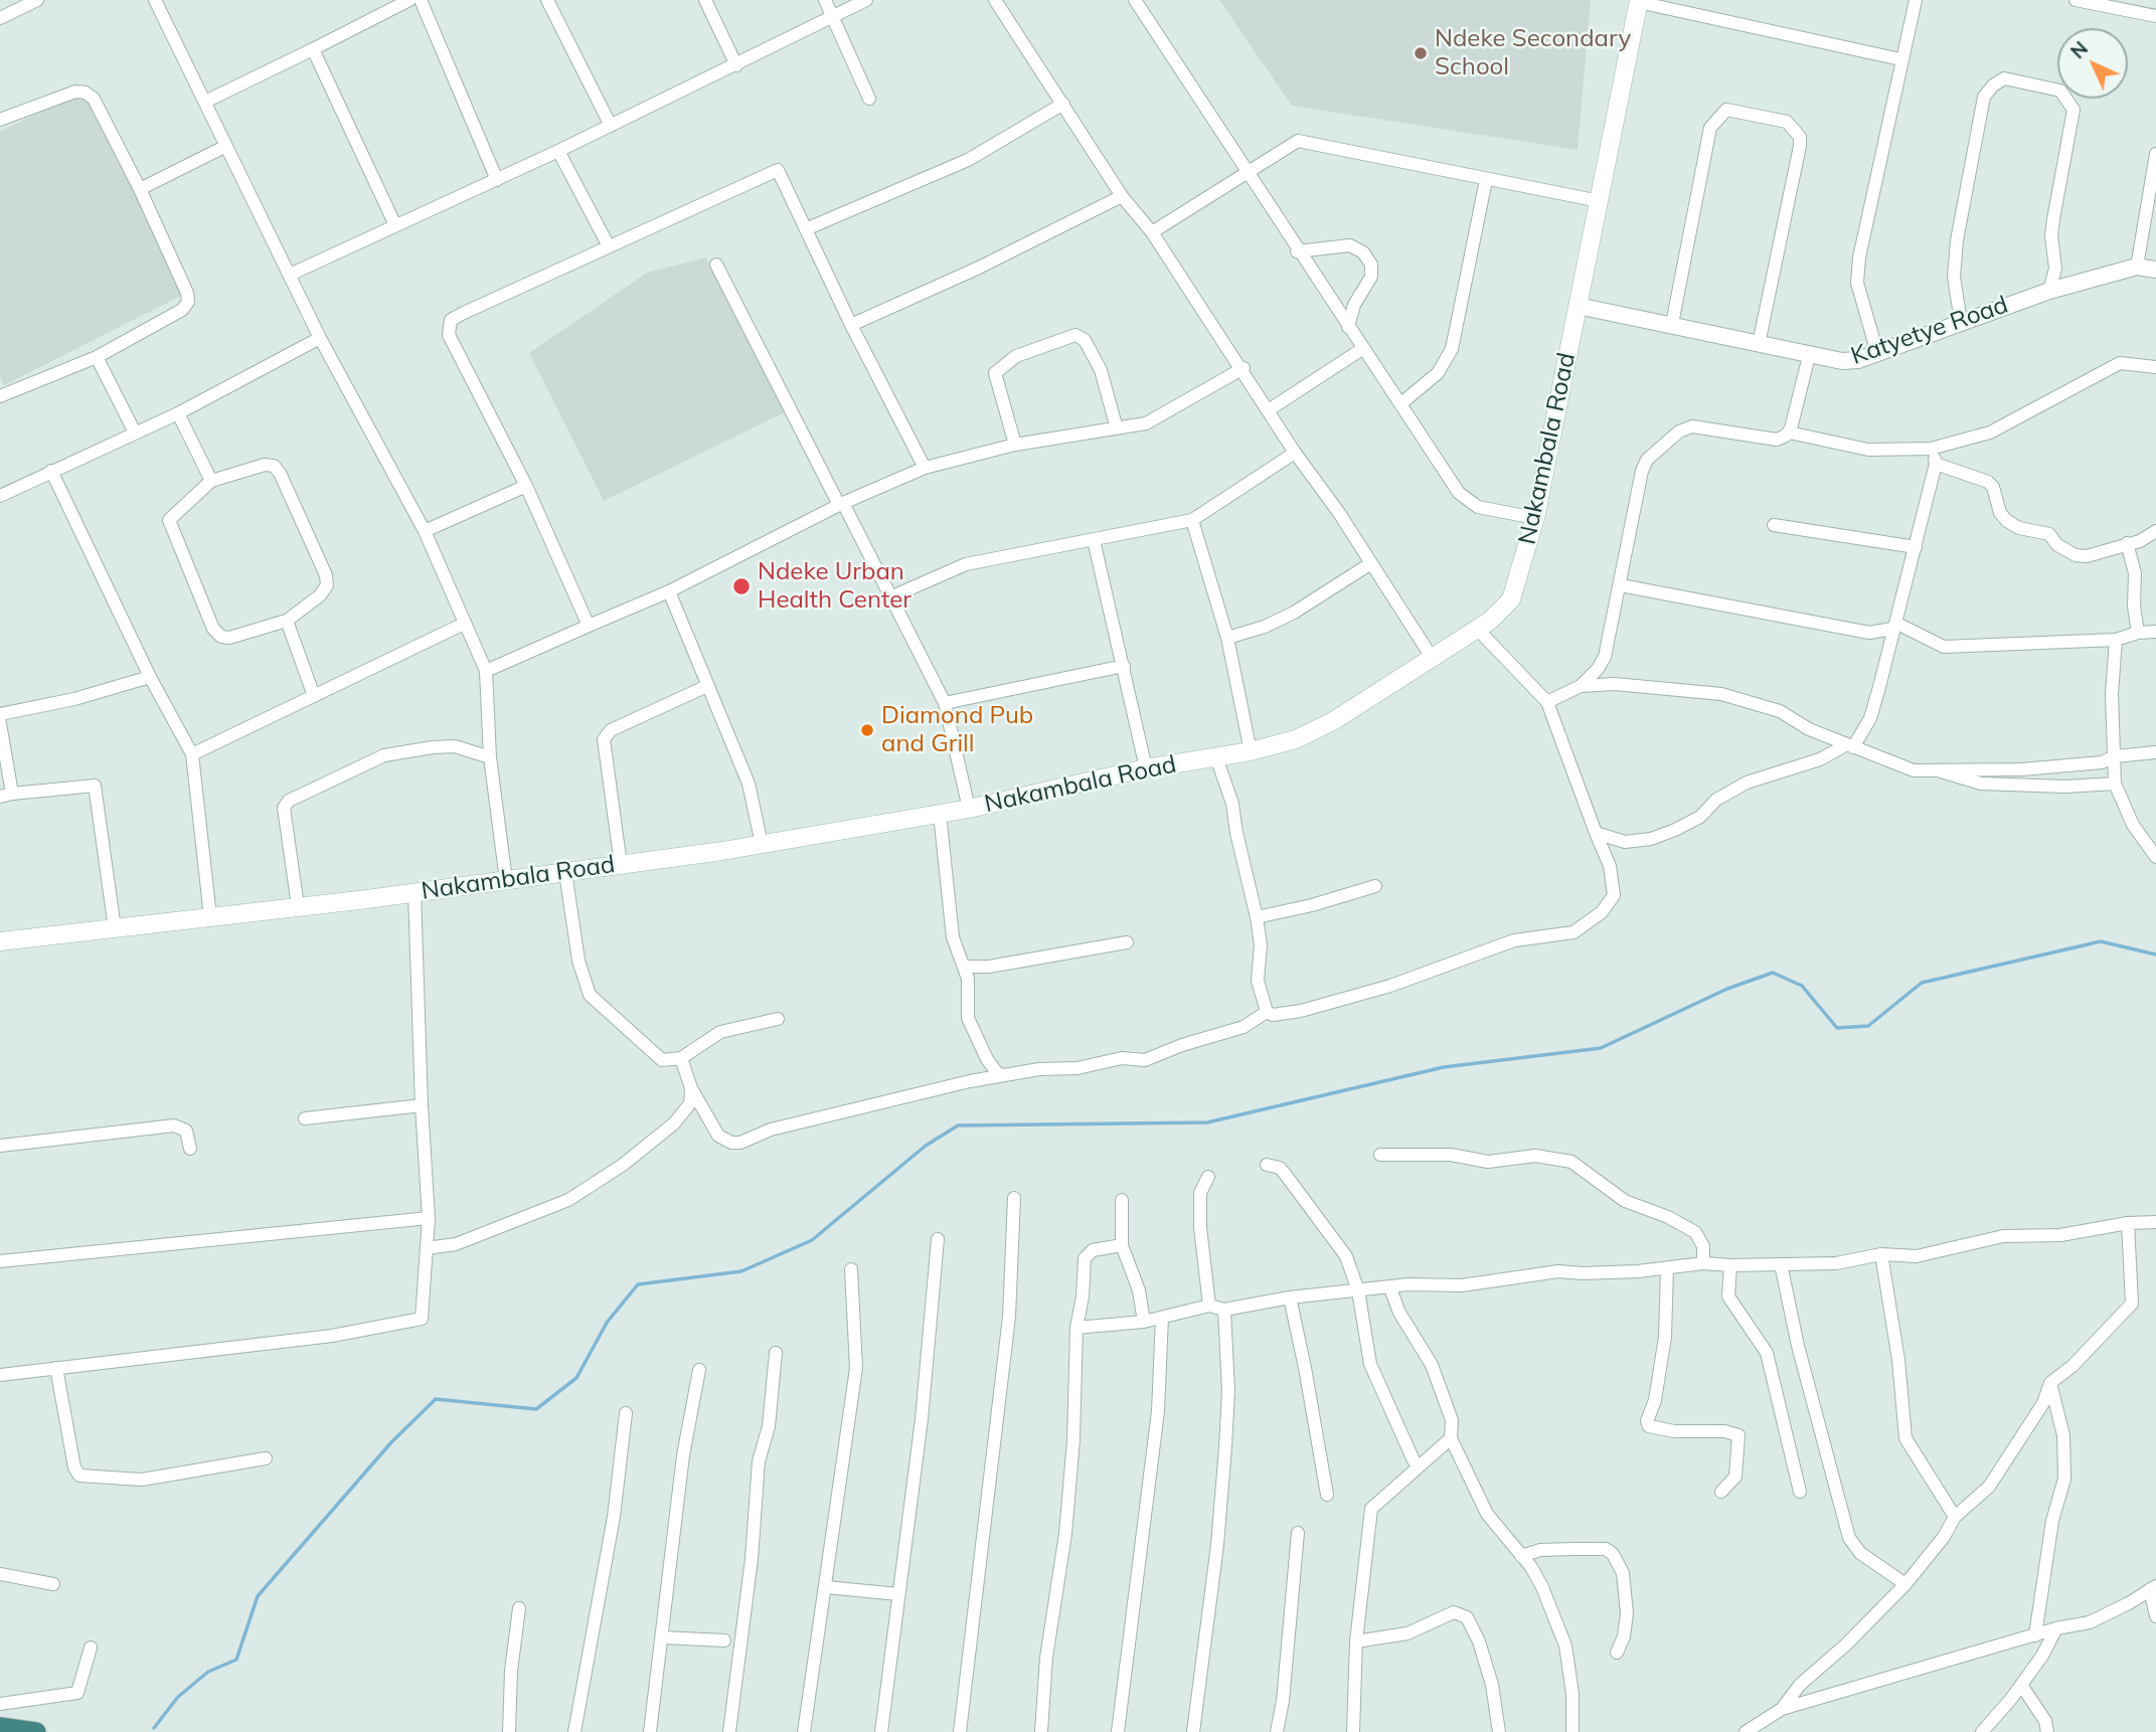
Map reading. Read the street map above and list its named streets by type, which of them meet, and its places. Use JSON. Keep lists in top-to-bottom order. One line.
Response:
{"streets":{"main road":["Nakambala Road"],"street":["Katyetye Road"]},"crossings":[["Katyetye Road","Nakambala Road"]],"places":["Ndeke Secondary School","Ndeke Urban Health Center","Diamond Pub and Grill"],"north":"top left"}
